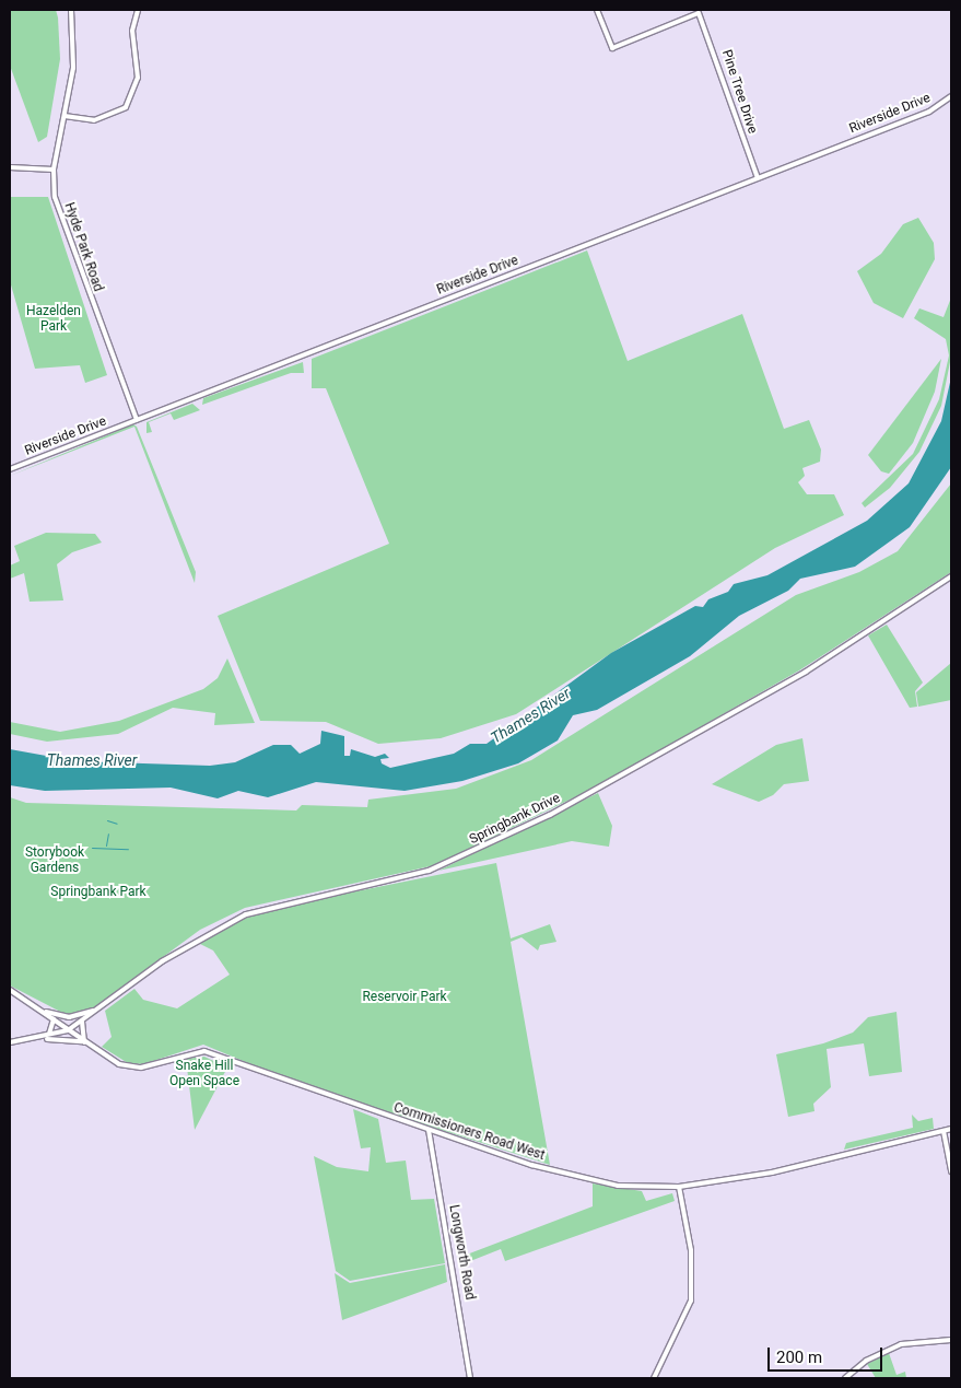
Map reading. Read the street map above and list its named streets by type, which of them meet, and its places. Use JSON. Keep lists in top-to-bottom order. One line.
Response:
{"streets":{"main road":["Pine Tree Drive","Riverside Drive","Hyde Park Road","Springbank Drive","Commissioners Road West","Longworth Road"]},"crossings":[["Pine Tree Drive","Riverside Drive"],["Riverside Drive","Hyde Park Road"],["Springbank Drive","Commissioners Road West"],["Commissioners Road West","Longworth Road"]],"water":["Thames River"],"parks":["Hazelden Park","Storybook Gardens","Springbank Park","Reservoir Park","Snake Hill Open Space"],"scale_bar":"200 m"}
